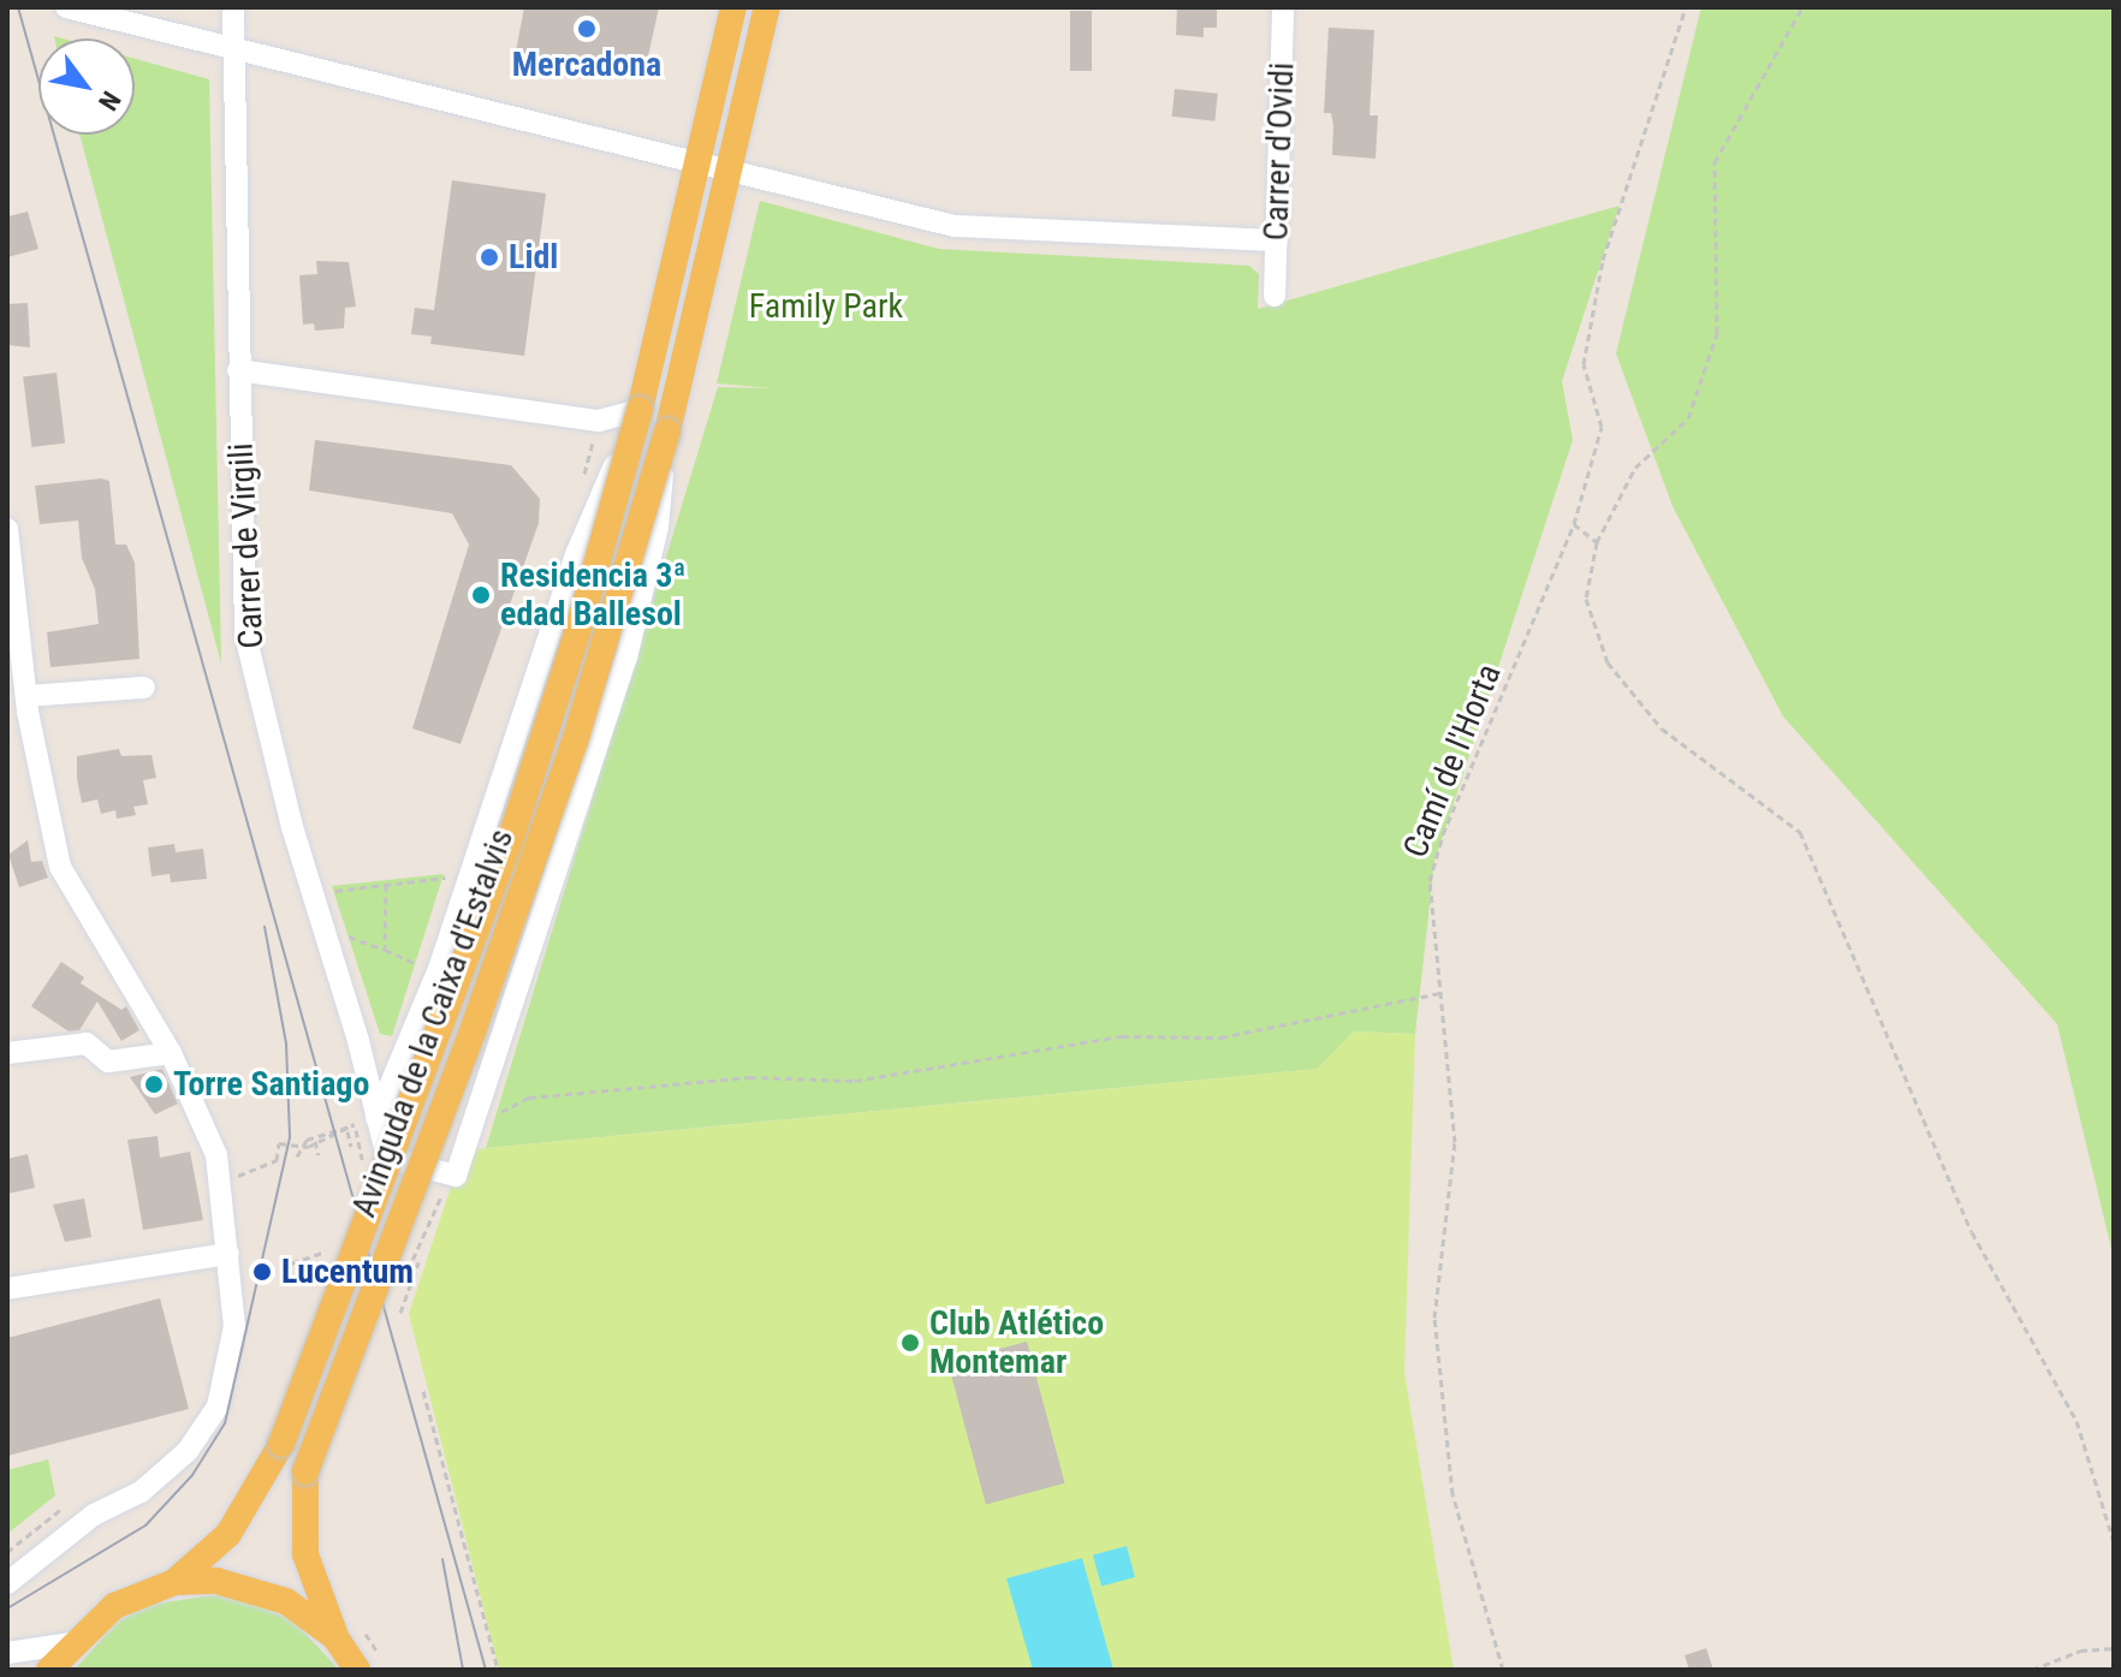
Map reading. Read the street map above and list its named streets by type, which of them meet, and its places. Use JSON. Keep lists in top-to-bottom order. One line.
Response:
{"streets":{"main road":["Avinguda de la Caixa d'Estalvis"],"street":["Carrer d'Ovidi","Carrer de Virgili"],"path":["Camí de l'Horta"]},"crossings":[["Carrer de Virgili","Avinguda de la Caixa d'Estalvis"]],"parks":["Family Park"],"places":["Mercadona","Lidl","Residencia 3ª edad Ballesol","Torre Santiago","Lucentum","Club Atlético Montemar"],"north":"bottom right"}
